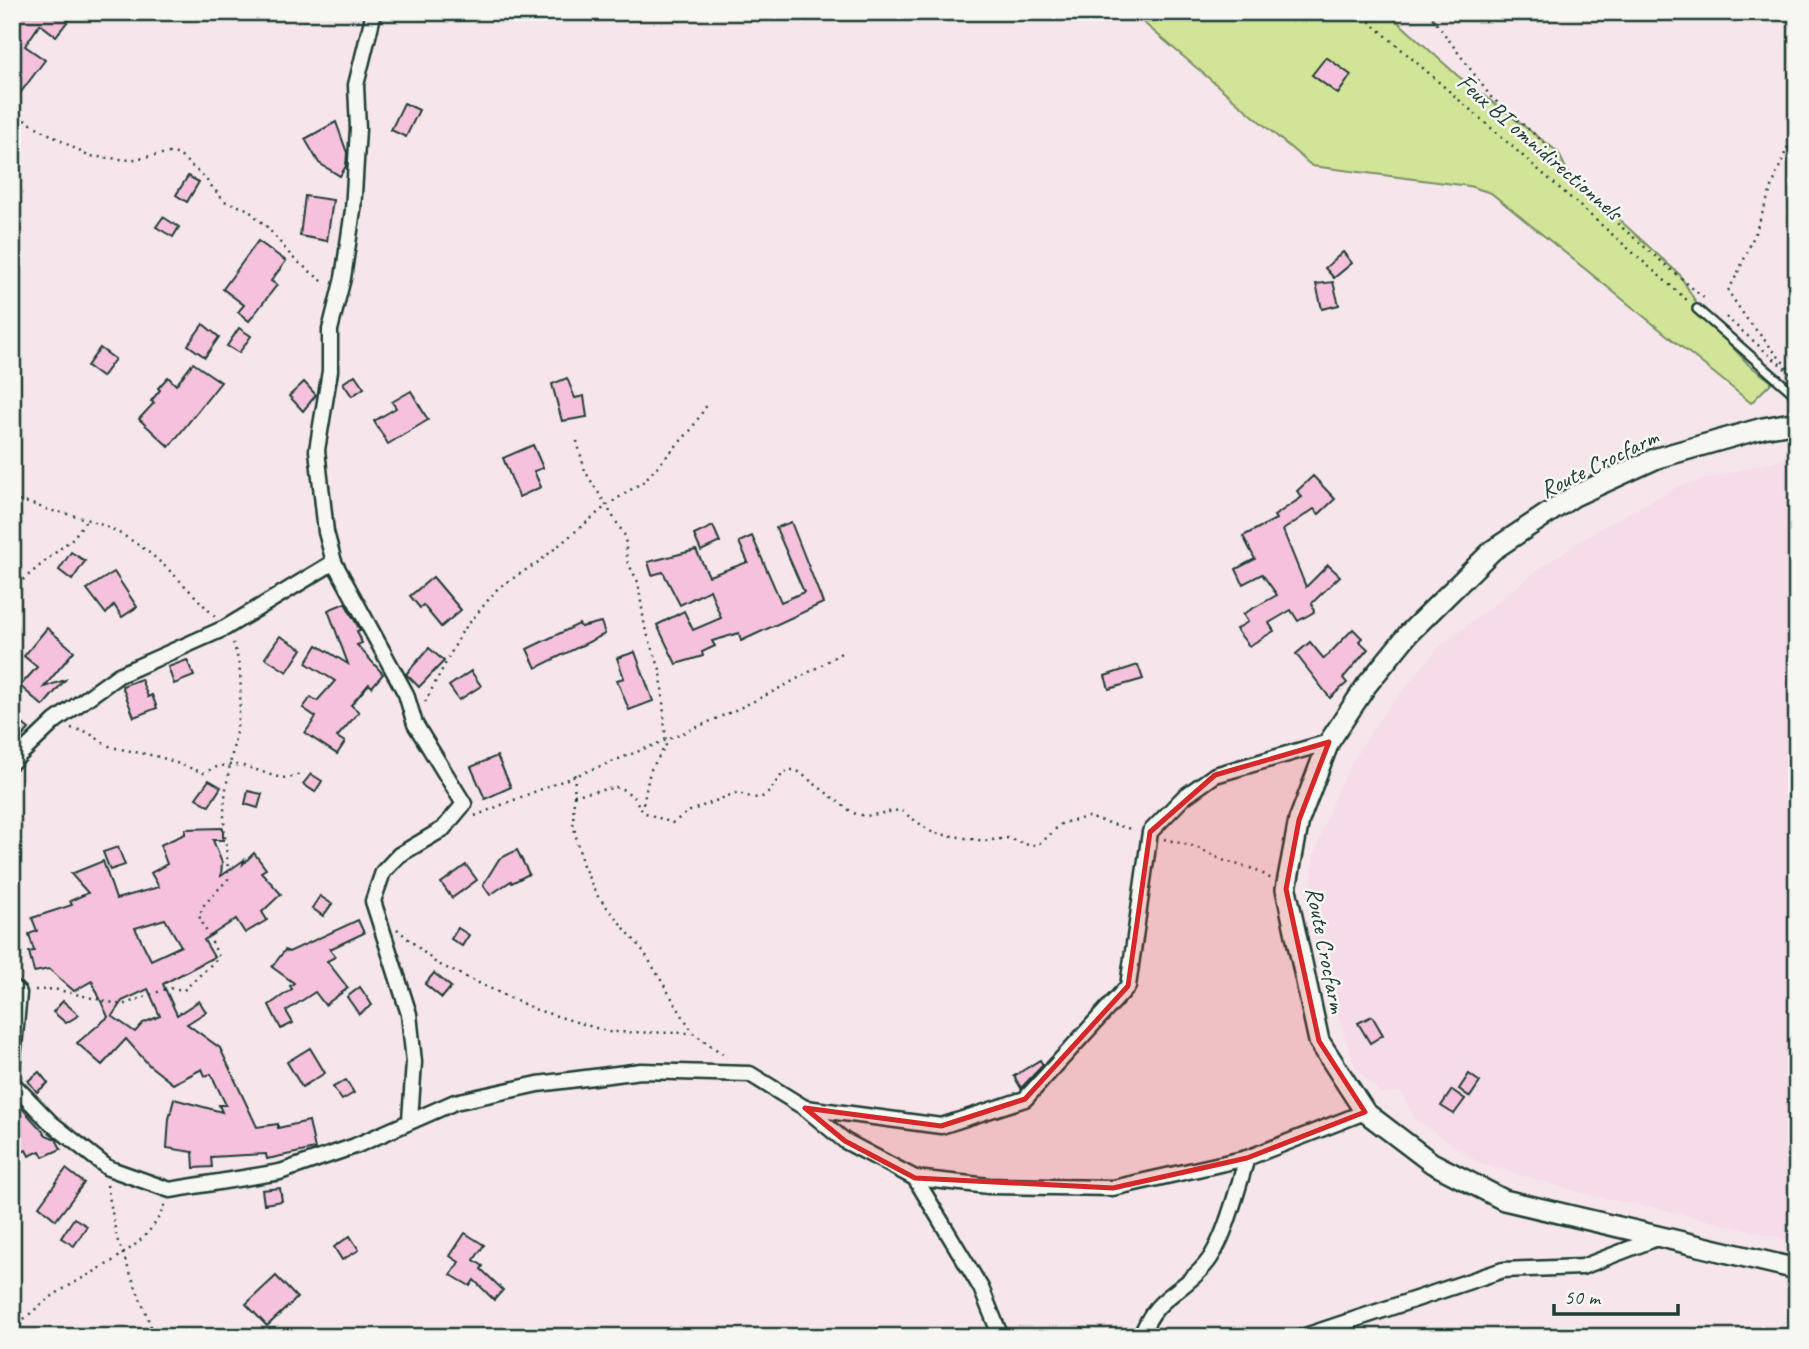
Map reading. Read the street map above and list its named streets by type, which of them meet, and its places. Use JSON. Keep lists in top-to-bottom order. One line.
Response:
{"streets":{"street":["Route Crocfarm"],"path":["Feux BI omnidirectionnels"]},"scale_bar":"50 m"}
